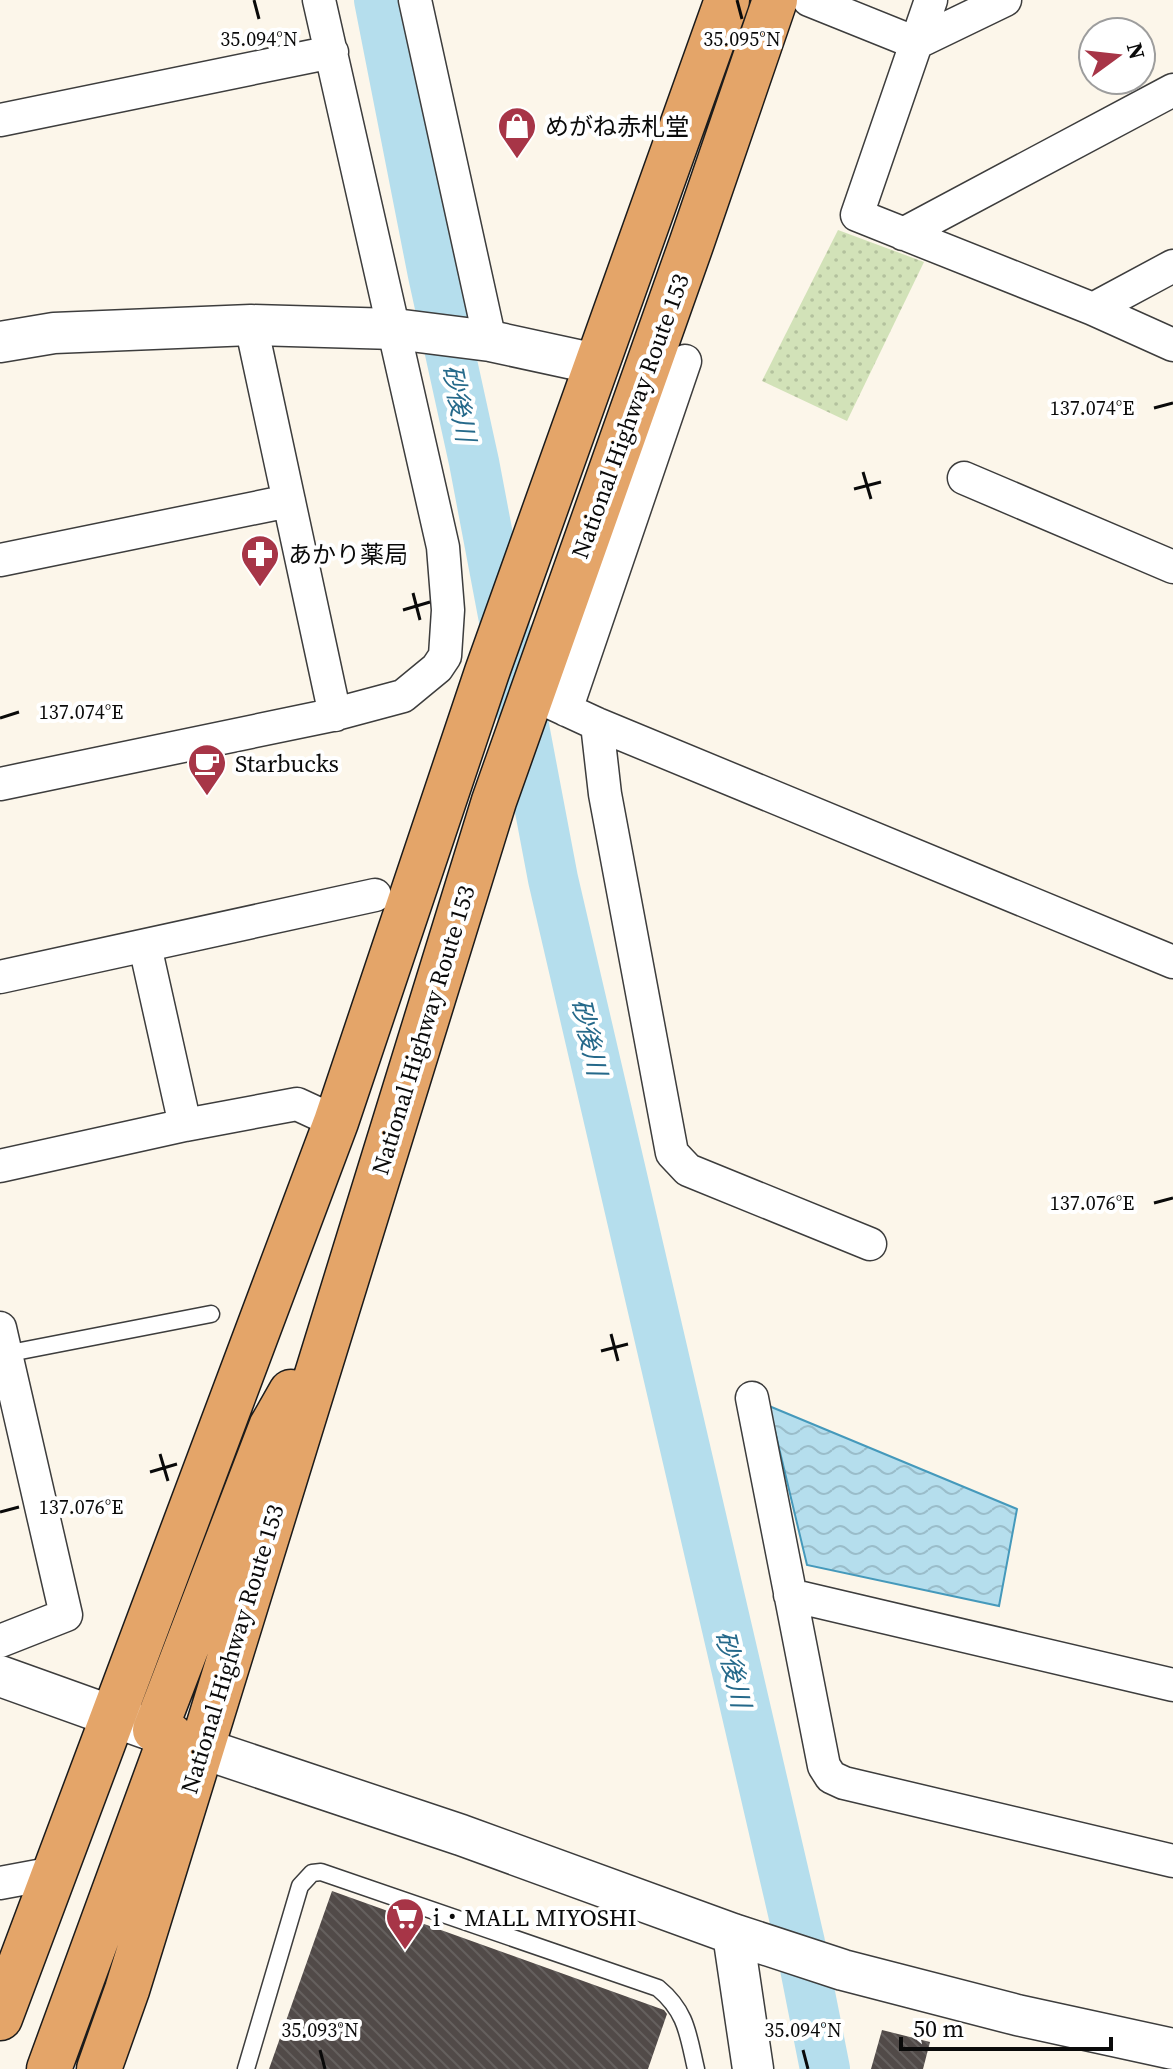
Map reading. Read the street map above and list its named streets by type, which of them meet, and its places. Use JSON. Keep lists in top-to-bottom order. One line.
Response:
{"streets":{"highway":["National Highway Route 153"]},"water":["砂後川"],"places":{"shop":["めがね赤札堂"],"pharmacy":["あかり薬局"],"cafe":["Starbucks"],"supermarket":["i・MALL MIYOSHI"]},"scale_bar":"50 m","north":"right","coordinates":["35.095°N","35.094°N","137.074°E","137.076°E","35.093°N"]}
